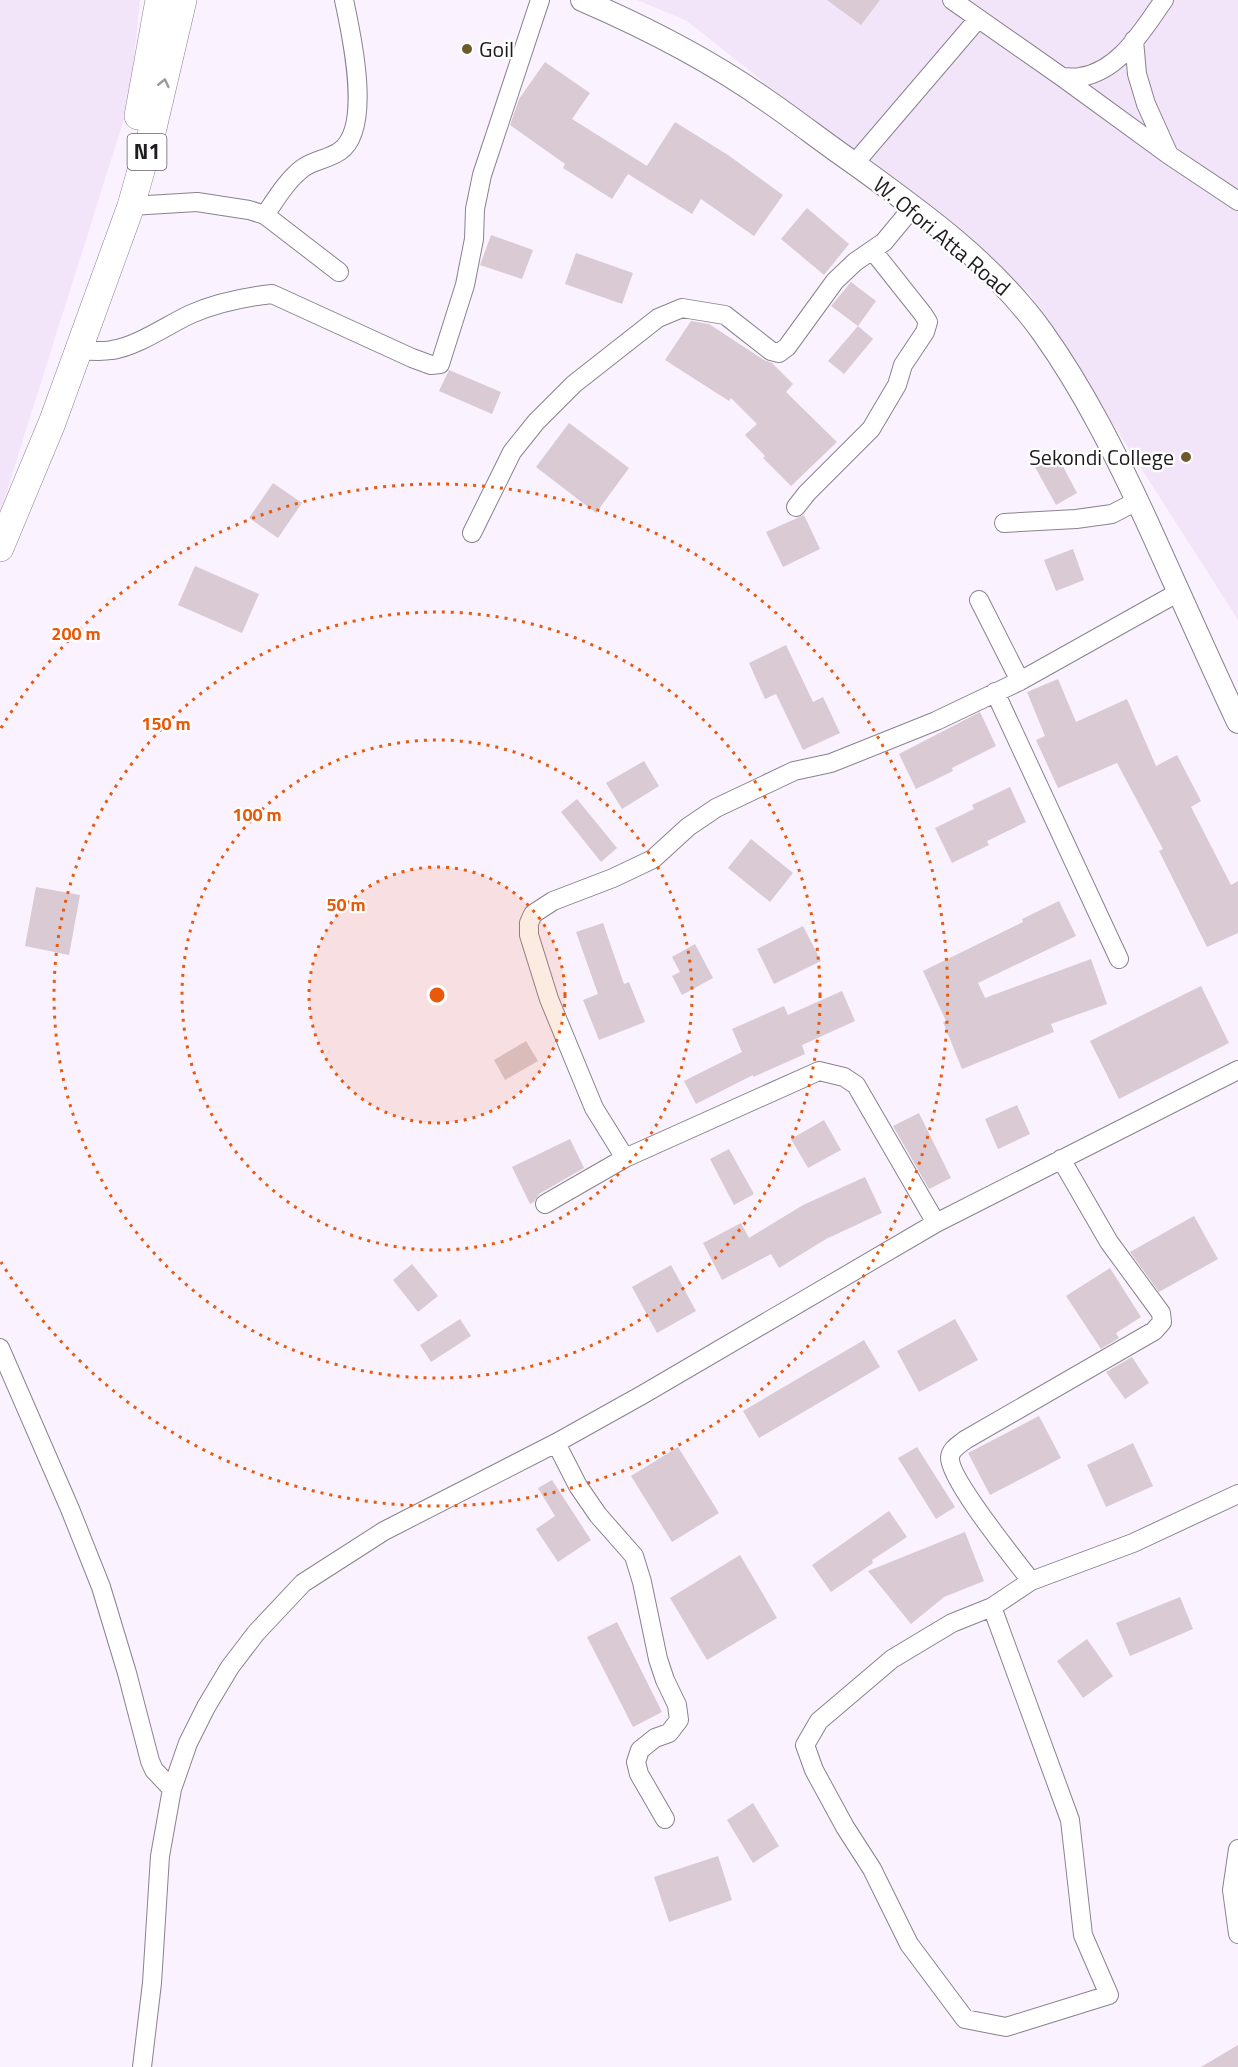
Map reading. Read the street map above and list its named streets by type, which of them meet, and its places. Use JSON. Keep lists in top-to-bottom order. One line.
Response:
{"streets":{"highway":["N1"],"main road":["W. Ofori Atta Road"]},"places":["Goil","Sekondi College"],"rings":["200 m","150 m","100 m","50 m"]}
